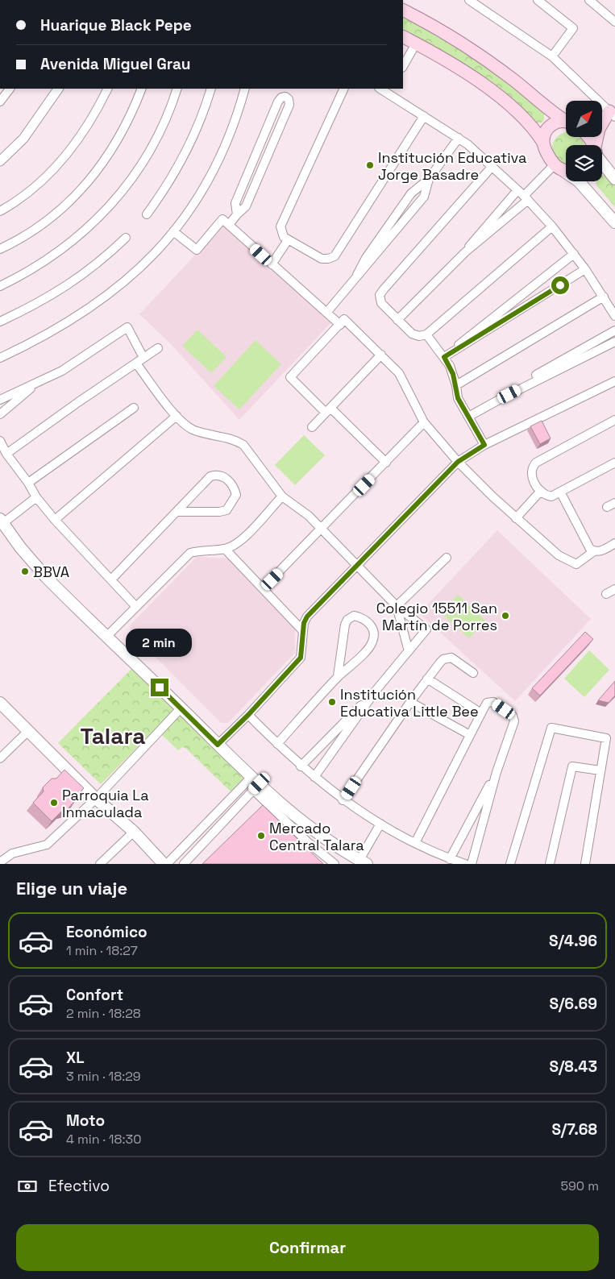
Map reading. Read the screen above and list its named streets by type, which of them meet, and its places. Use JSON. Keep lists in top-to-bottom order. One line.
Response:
{"districts":["Talara"],"places":["Institución Educativa Jorge Basadre","BBVA","Colegio 15511 San Martín de Porres","Institución Educativa Little Bee","Parroquia La Inmaculada","Mercado Central Talara"],"north":"top right","page":{"banner":["Huarique Black Pepe","Avenida Miguel Grau"],"bubble":"2 min","heading":"Elige un viaje","list":[{"name":"Económico","note":"1 min · 18:27","value":"S/4.96"},{"name":"Confort","note":"2 min · 18:28","value":"S/6.69"},{"name":"XL","note":"3 min · 18:29","value":"S/8.43"},{"name":"Moto","note":"4 min · 18:30","value":"S/7.68"}],"pay":["Efectivo","590 m"],"buttons":"Confirmar"}}
